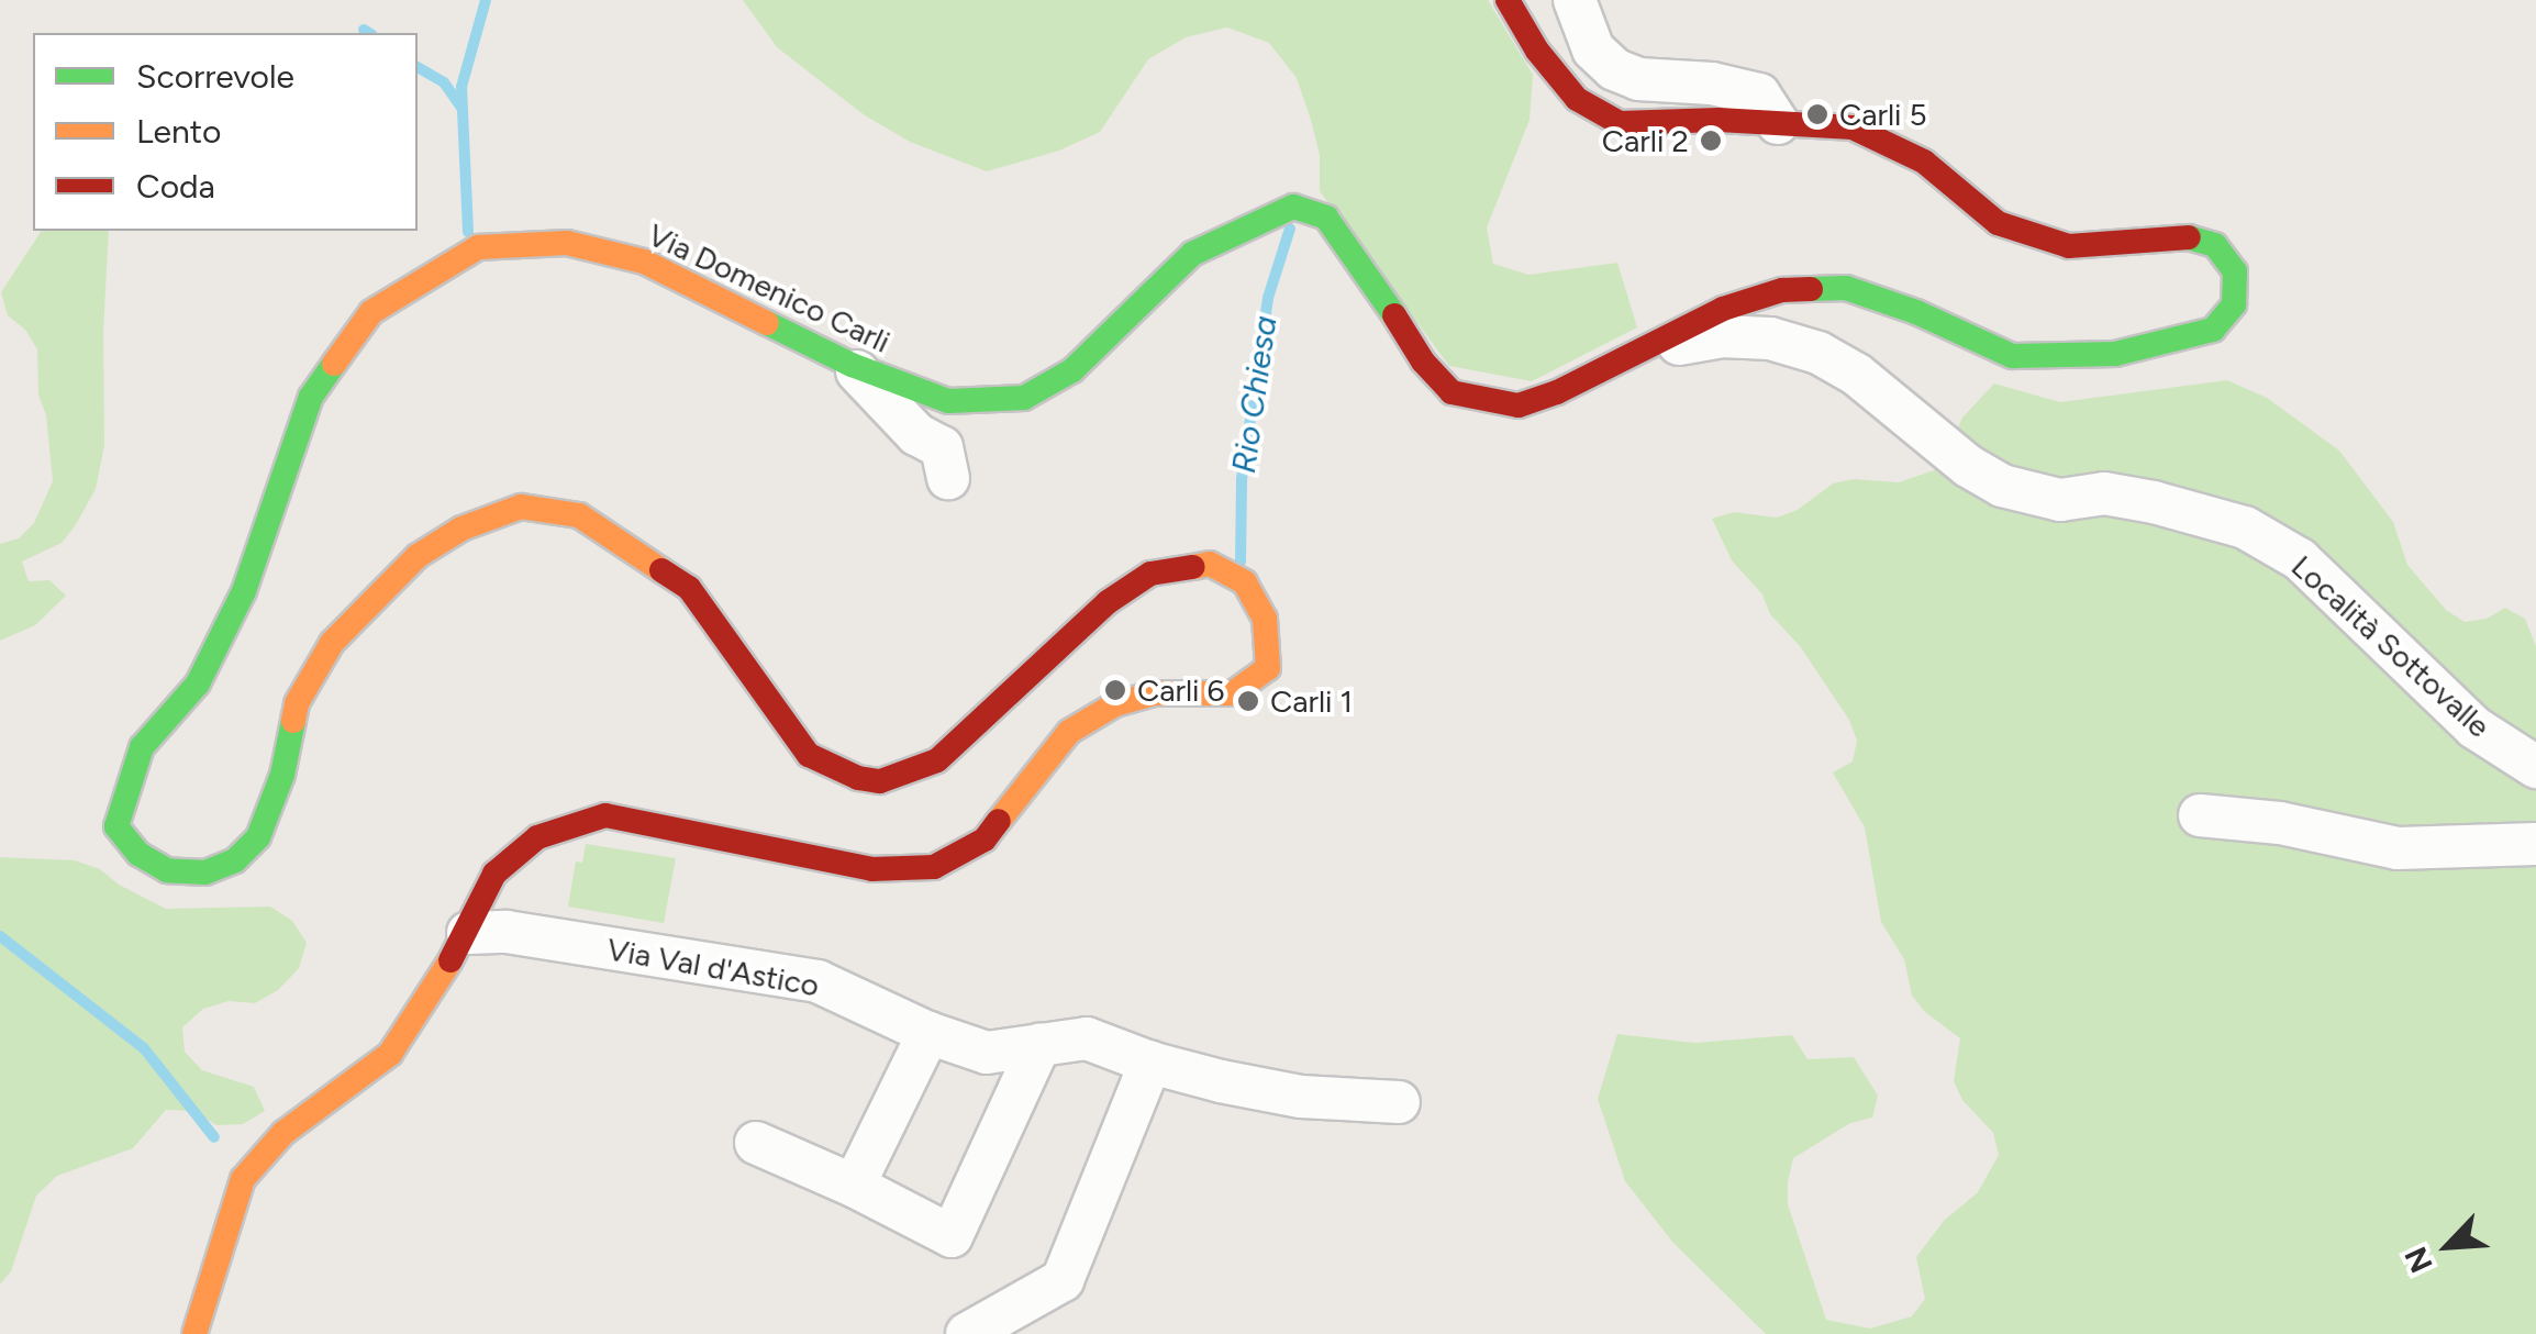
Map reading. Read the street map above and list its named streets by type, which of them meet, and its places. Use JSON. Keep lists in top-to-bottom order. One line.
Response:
{"streets":{"street":["Via Domenico Carli","Località Sottovalle","Via Val d'Astico"]},"crossings":[["Via Domenico Carli","Località Sottovalle"],["Via Domenico Carli","Via Val d'Astico"]],"water":["Rio Chiesa"],"places":["Carli 5","Carli 2","Carli 6","Carli 1"],"legend":["Scorrevole","Lento","Coda"],"north":"bottom left"}
